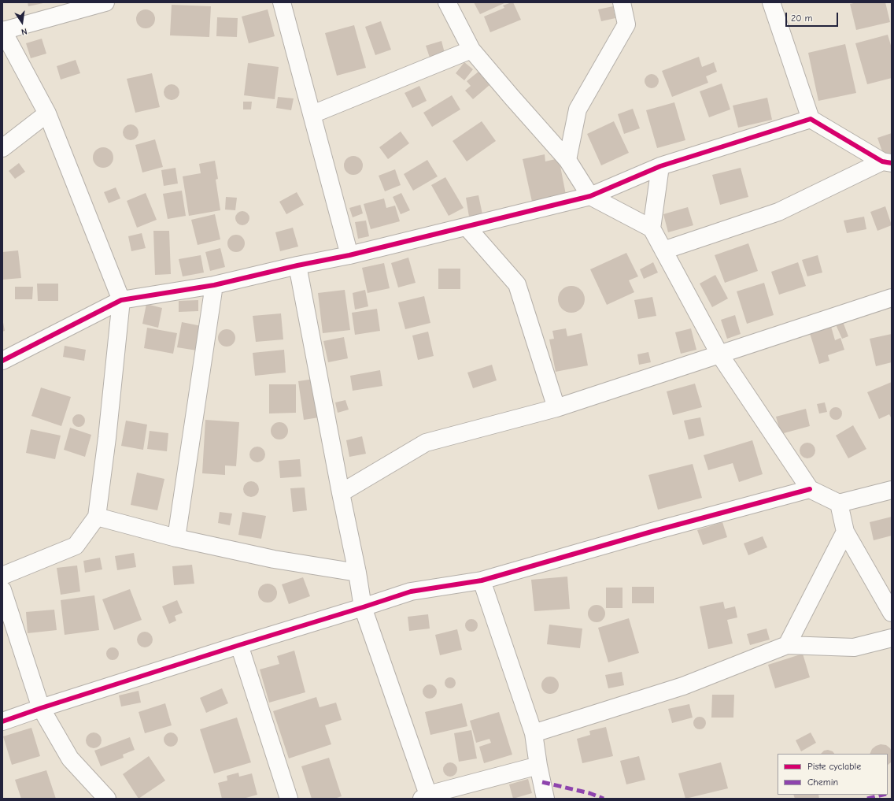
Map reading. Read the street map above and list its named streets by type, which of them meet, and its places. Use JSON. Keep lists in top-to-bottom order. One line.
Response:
{"legend":["Piste cyclable","Chemin"],"scale_bar":"20 m","north":"bottom"}
